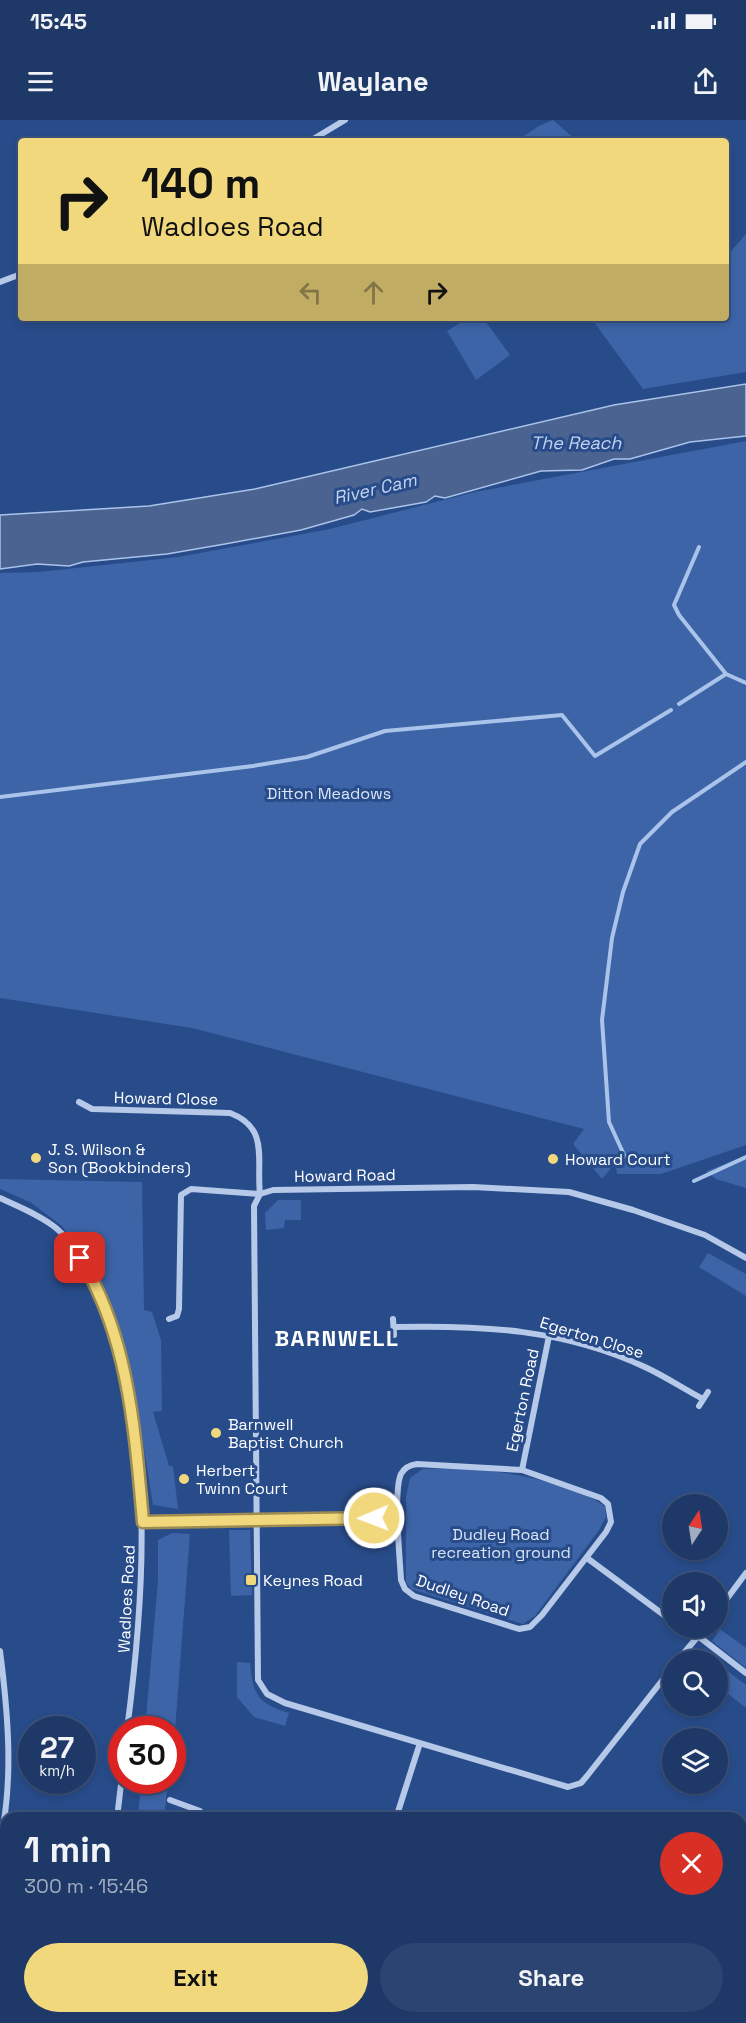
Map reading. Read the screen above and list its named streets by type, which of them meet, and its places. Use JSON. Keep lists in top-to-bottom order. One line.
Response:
{"streets":{"street":["Howard Close","Howard Road","Egerton Close","Egerton Road","Dudley Road","Wadloes Road"]},"crossings":[["Howard Close","Howard Road"],["Egerton Close","Egerton Road"],["Egerton Road","Dudley Road"]],"districts":["BARNWELL"],"water":["The Reach","River Cam"],"parks":["Ditton Meadows","Dudley Road recreation ground"],"places":{"other":["J. S. Wilson & Son (Bookbinders)","Howard Court","Barnwell Baptist Church","Herbert Twinn Court"],"transit":["Keynes Road"]},"north":"top","page":{"status":"15:45","header":"Waylane","turn":["140 m","Wadloes Road"],"speed":"27 km/h","limit":"30","heading":["1 min","300 m · 15:46"],"buttons":["Exit","Share"]}}
